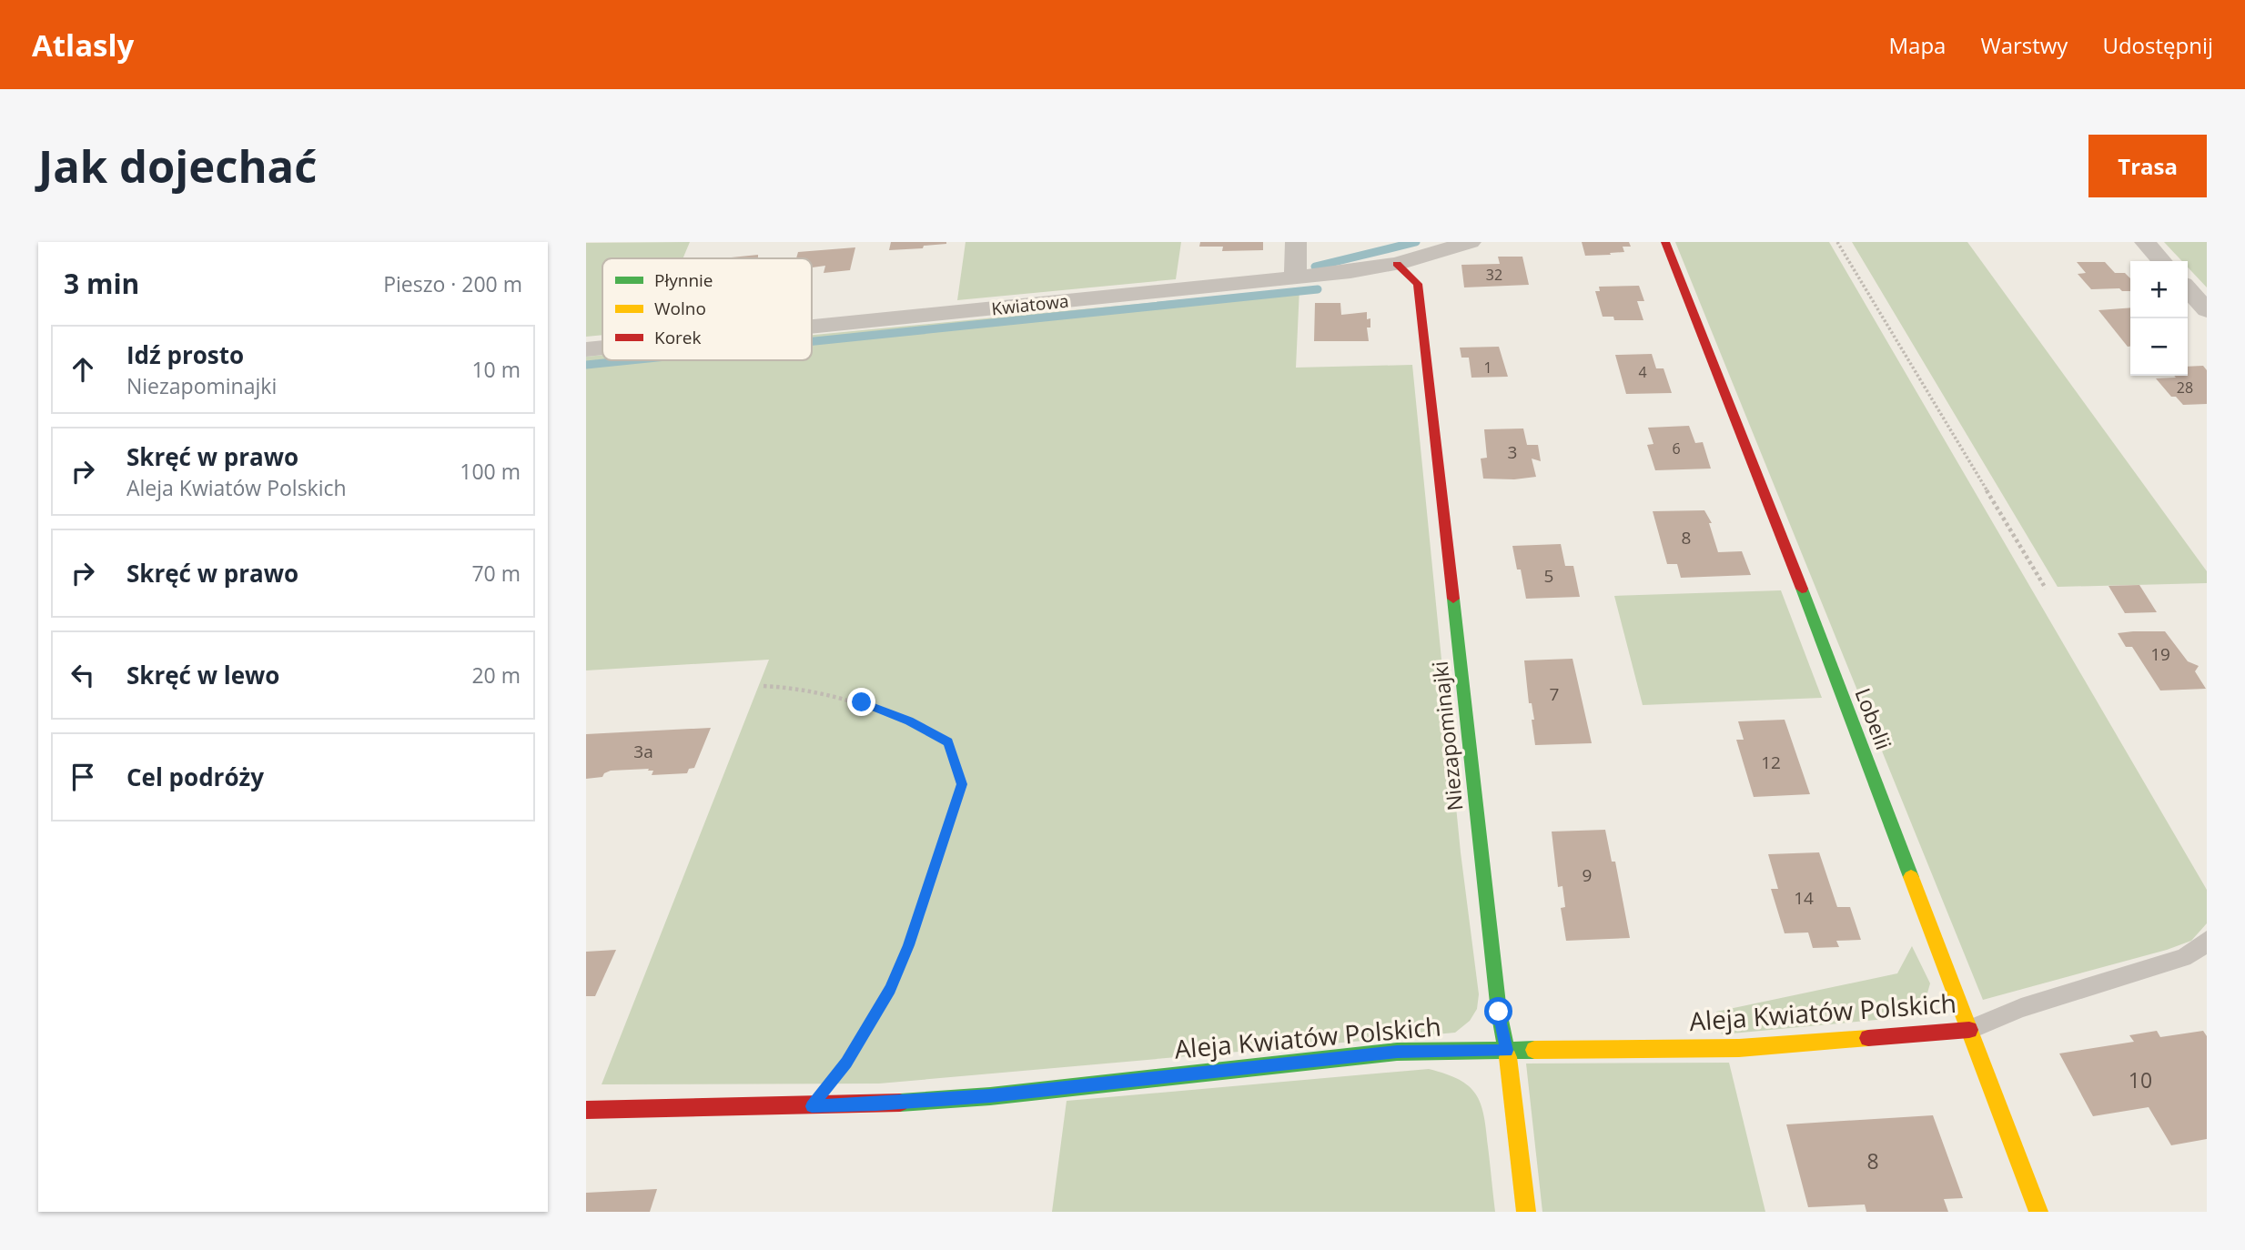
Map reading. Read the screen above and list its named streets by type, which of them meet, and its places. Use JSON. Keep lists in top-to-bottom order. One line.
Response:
{"streets":{"street":["Kwiatowa","Lobelii","Niezapominajki","Aleja Kwiatów Polskich"]},"crossings":[["Kwiatowa","Niezapominajki"],["Lobelii","Aleja Kwiatów Polskich"],["Niezapominajki","Aleja Kwiatów Polskich"]],"house_numbers":["32","1","4","28","6","3","8","5","19","7","3a","12","9","14","10","8"],"legend":["Płynnie","Wolno","Korek"],"page":{"header":"Atlasly","nav":["Mapa","Warstwy","Udostępnij"],"buttons":"Trasa","title":"Jak dojechać","heading":["3 min","Pieszo · 200 m"],"map_buttons":["+","−"],"list":[["Idź prosto","Niezapominajki","10 m"],["Skręć w prawo","Aleja Kwiatów Polskich","100 m"],["Skręć w prawo","70 m"],["Skręć w lewo","20 m"],"Cel podróży"]}}
